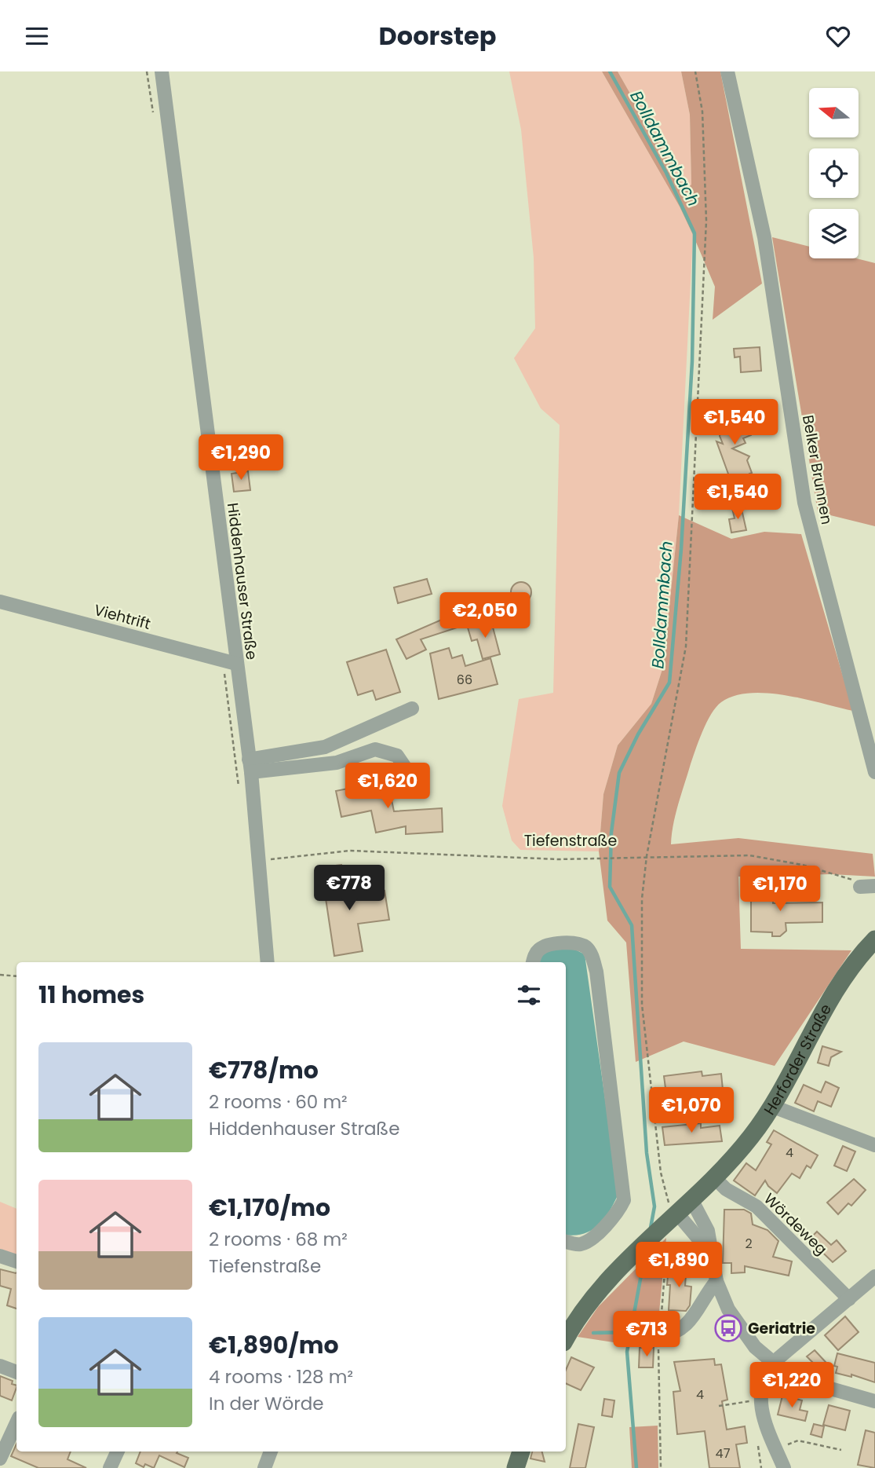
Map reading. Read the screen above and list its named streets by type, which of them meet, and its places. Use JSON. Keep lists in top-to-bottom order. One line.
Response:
{"streets":{"main road":["Herforder Straße"],"street":["Belker Brunnen","Hiddenhauser Straße","Viehtrift","Wördeweg"],"path":["Tiefenstraße"]},"crossings":[["Hiddenhauser Straße","Viehtrift"],["Hiddenhauser Straße","Tiefenstraße"],["Herforder Straße","Wördeweg"]],"water":["Bolldammbach"],"places":{"bus stop":["Geriatrie"]},"house_numbers":["66","4","2","4","47"],"north":"left","page":{"header":"Doorstep","price":["€1,540","€1,290","€1,540","€2,050","€1,620","€778","€1,170","€1,070","€1,890","€713","€1,220"],"heading":"11 homes","list":[{"name":"€778/mo","note":"2 rooms · 60 m² · Hiddenhauser Straße"},{"name":"€1,170/mo","note":"2 rooms · 68 m² · Tiefenstraße"},{"name":"€1,890/mo","note":"4 rooms · 128 m² · In der Wörde"}]}}
